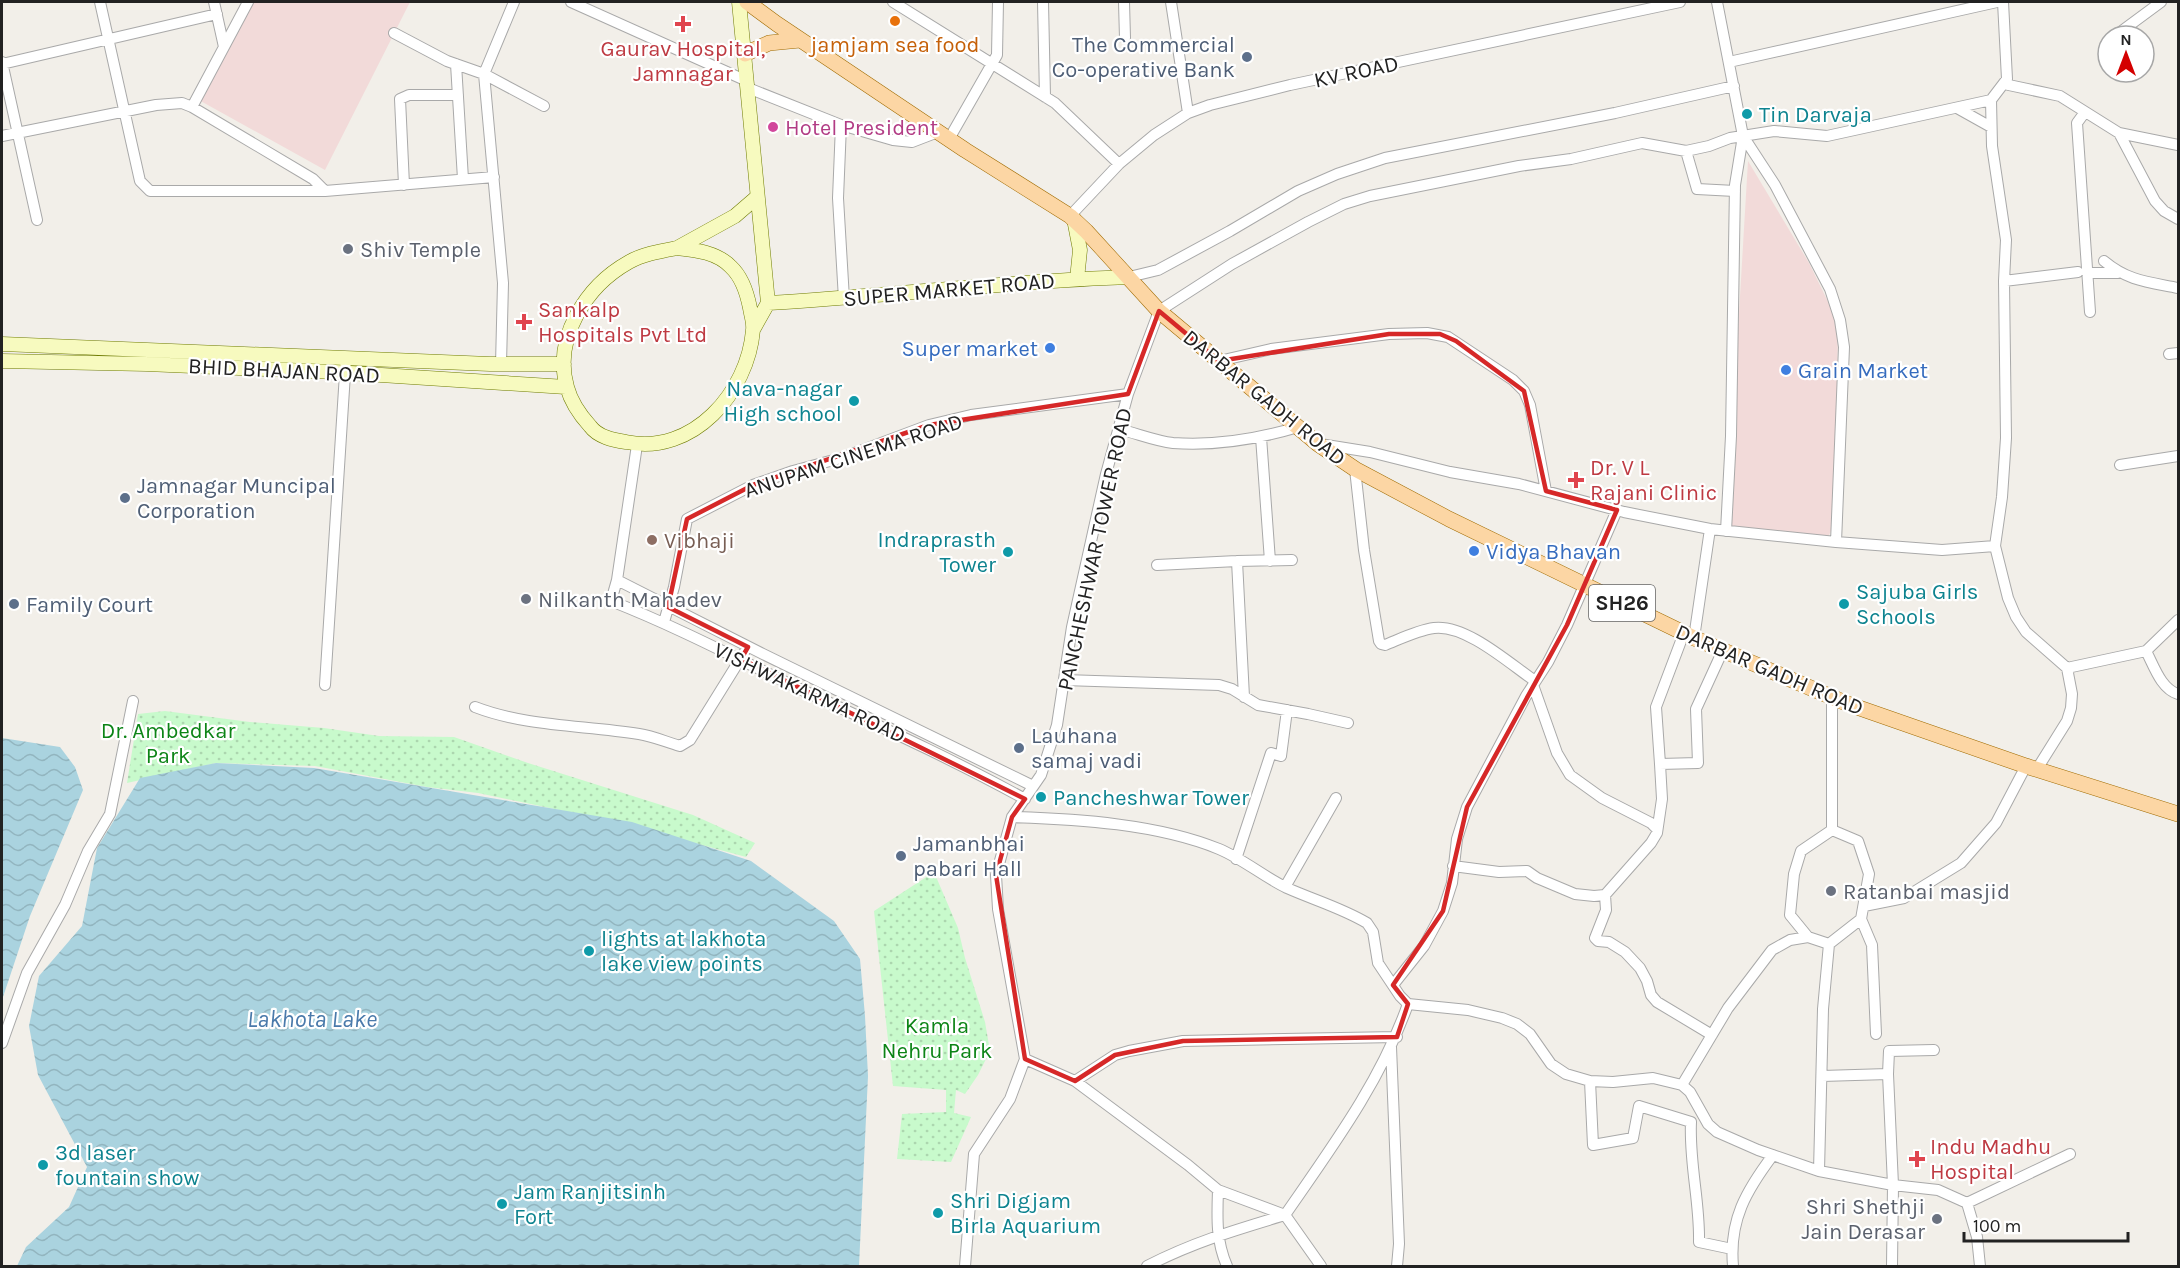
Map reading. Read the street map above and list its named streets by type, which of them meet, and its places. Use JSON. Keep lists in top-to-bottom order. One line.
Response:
{"streets":{"main road":["SUPER MARKET ROAD","BHID BHAJAN ROAD","DARBAR GADH ROAD","SH26"],"street":["KV ROAD","ANUPAM CINEMA ROAD","PANCHESHWAR TOWER ROAD","VISHWAKARMA ROAD"]},"crossings":[["KV ROAD","SH26"],["SUPER MARKET ROAD","DARBAR GADH ROAD"],["SUPER MARKET ROAD","SH26"],["BHID BHAJAN ROAD","VISHWAKARMA ROAD"],["DARBAR GADH ROAD","PANCHESHWAR TOWER ROAD"],["DARBAR GADH ROAD","SH26"],["ANUPAM CINEMA ROAD","PANCHESHWAR TOWER ROAD"],["ANUPAM CINEMA ROAD","VISHWAKARMA ROAD"],["PANCHESHWAR TOWER ROAD","VISHWAKARMA ROAD"]],"water":["Lakhota Lake"],"parks":["Dr. Ambedkar Park","Kamla Nehru Park"],"places":{"other":["jamjam sea food","The Commercial Co-operative Bank","Tin Darvaja","Hotel President","Shiv Temple","Super market","Grain Market","Nava-nagar High school","Jamnagar Muncipal Corporation","Vibhaji","Vidya Bhavan","Indraprasth Tower","Nilkanth Mahadev","Family Court","Sajuba Girls Schools","Lauhana samaj vadi","Pancheshwar Tower","Jamanbhai pabari Hall","Ratanbai masjid","lights at lakhota lake view points","3d laser fountain show","Jam Ranjitsinh Fort","Shri Digjam Birla Aquarium","Shri Shethji Jain Derasar"],"health":["Gaurav Hospital, Jamnagar","Sankalp Hospitals Pvt Ltd","Dr. V L Rajani Clinic","Indu Madhu Hospital"]},"scale_bar":"100 m","north":"top"}
